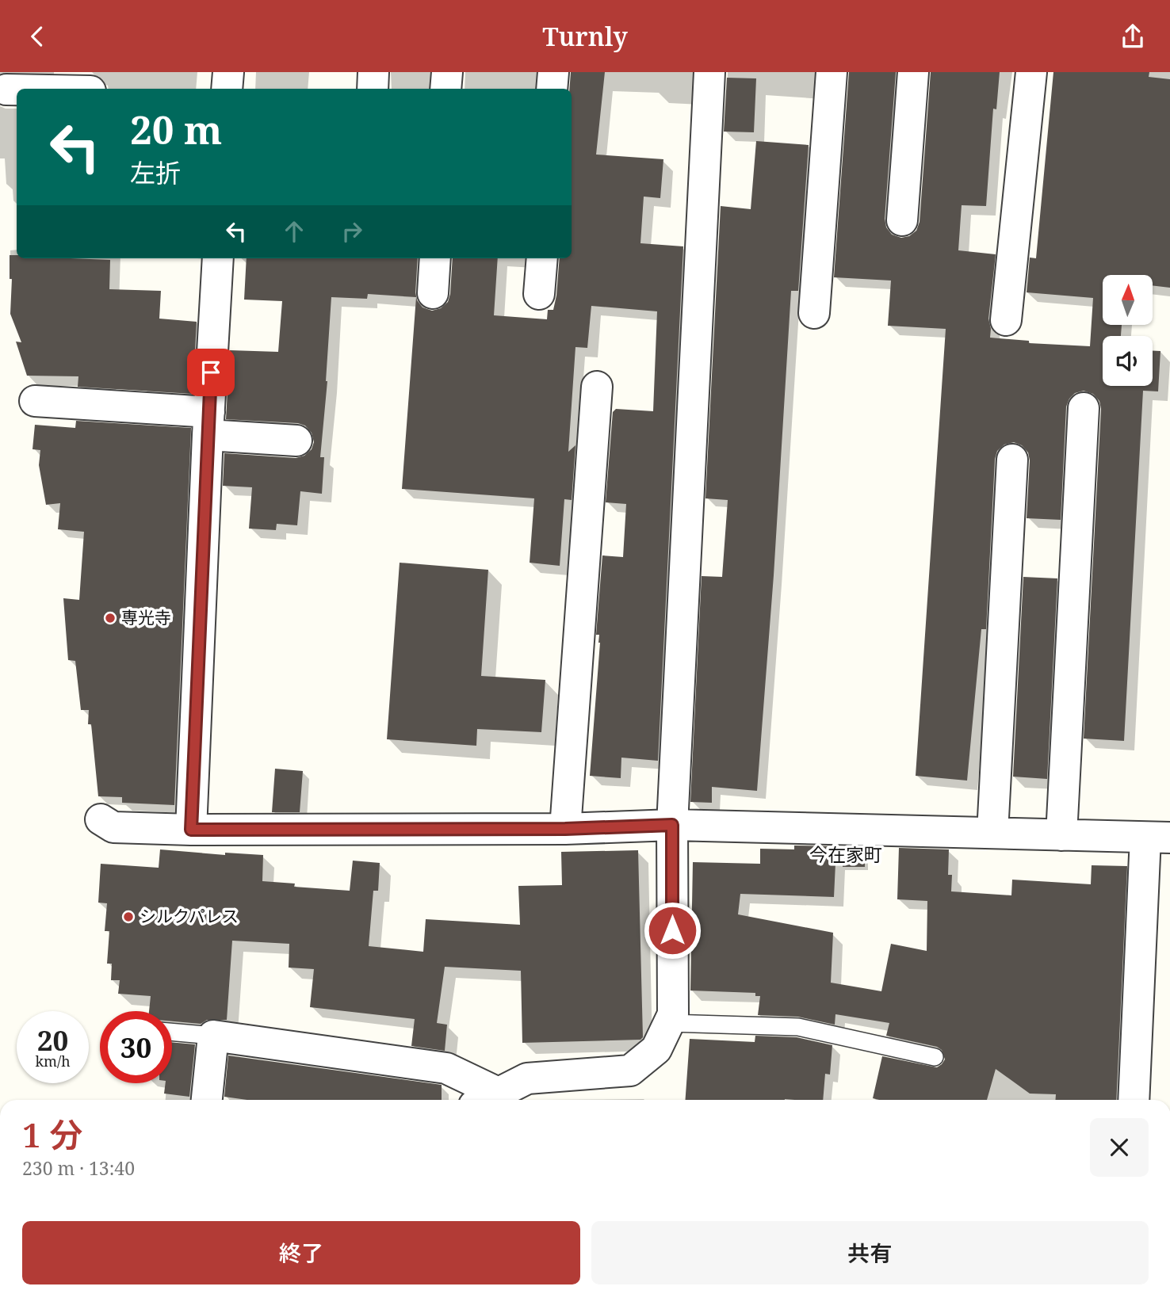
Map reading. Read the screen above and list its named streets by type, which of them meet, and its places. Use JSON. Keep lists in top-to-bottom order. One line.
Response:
{"districts":["今在家町"],"places":["専光寺","シルクパレス"],"north":"top","page":{"header":"Turnly","turn":["20 m","左折"],"speed":"20 km/h","limit":"30","heading":["1 分","230 m · 13:40"],"buttons":["終了","共有"]}}
